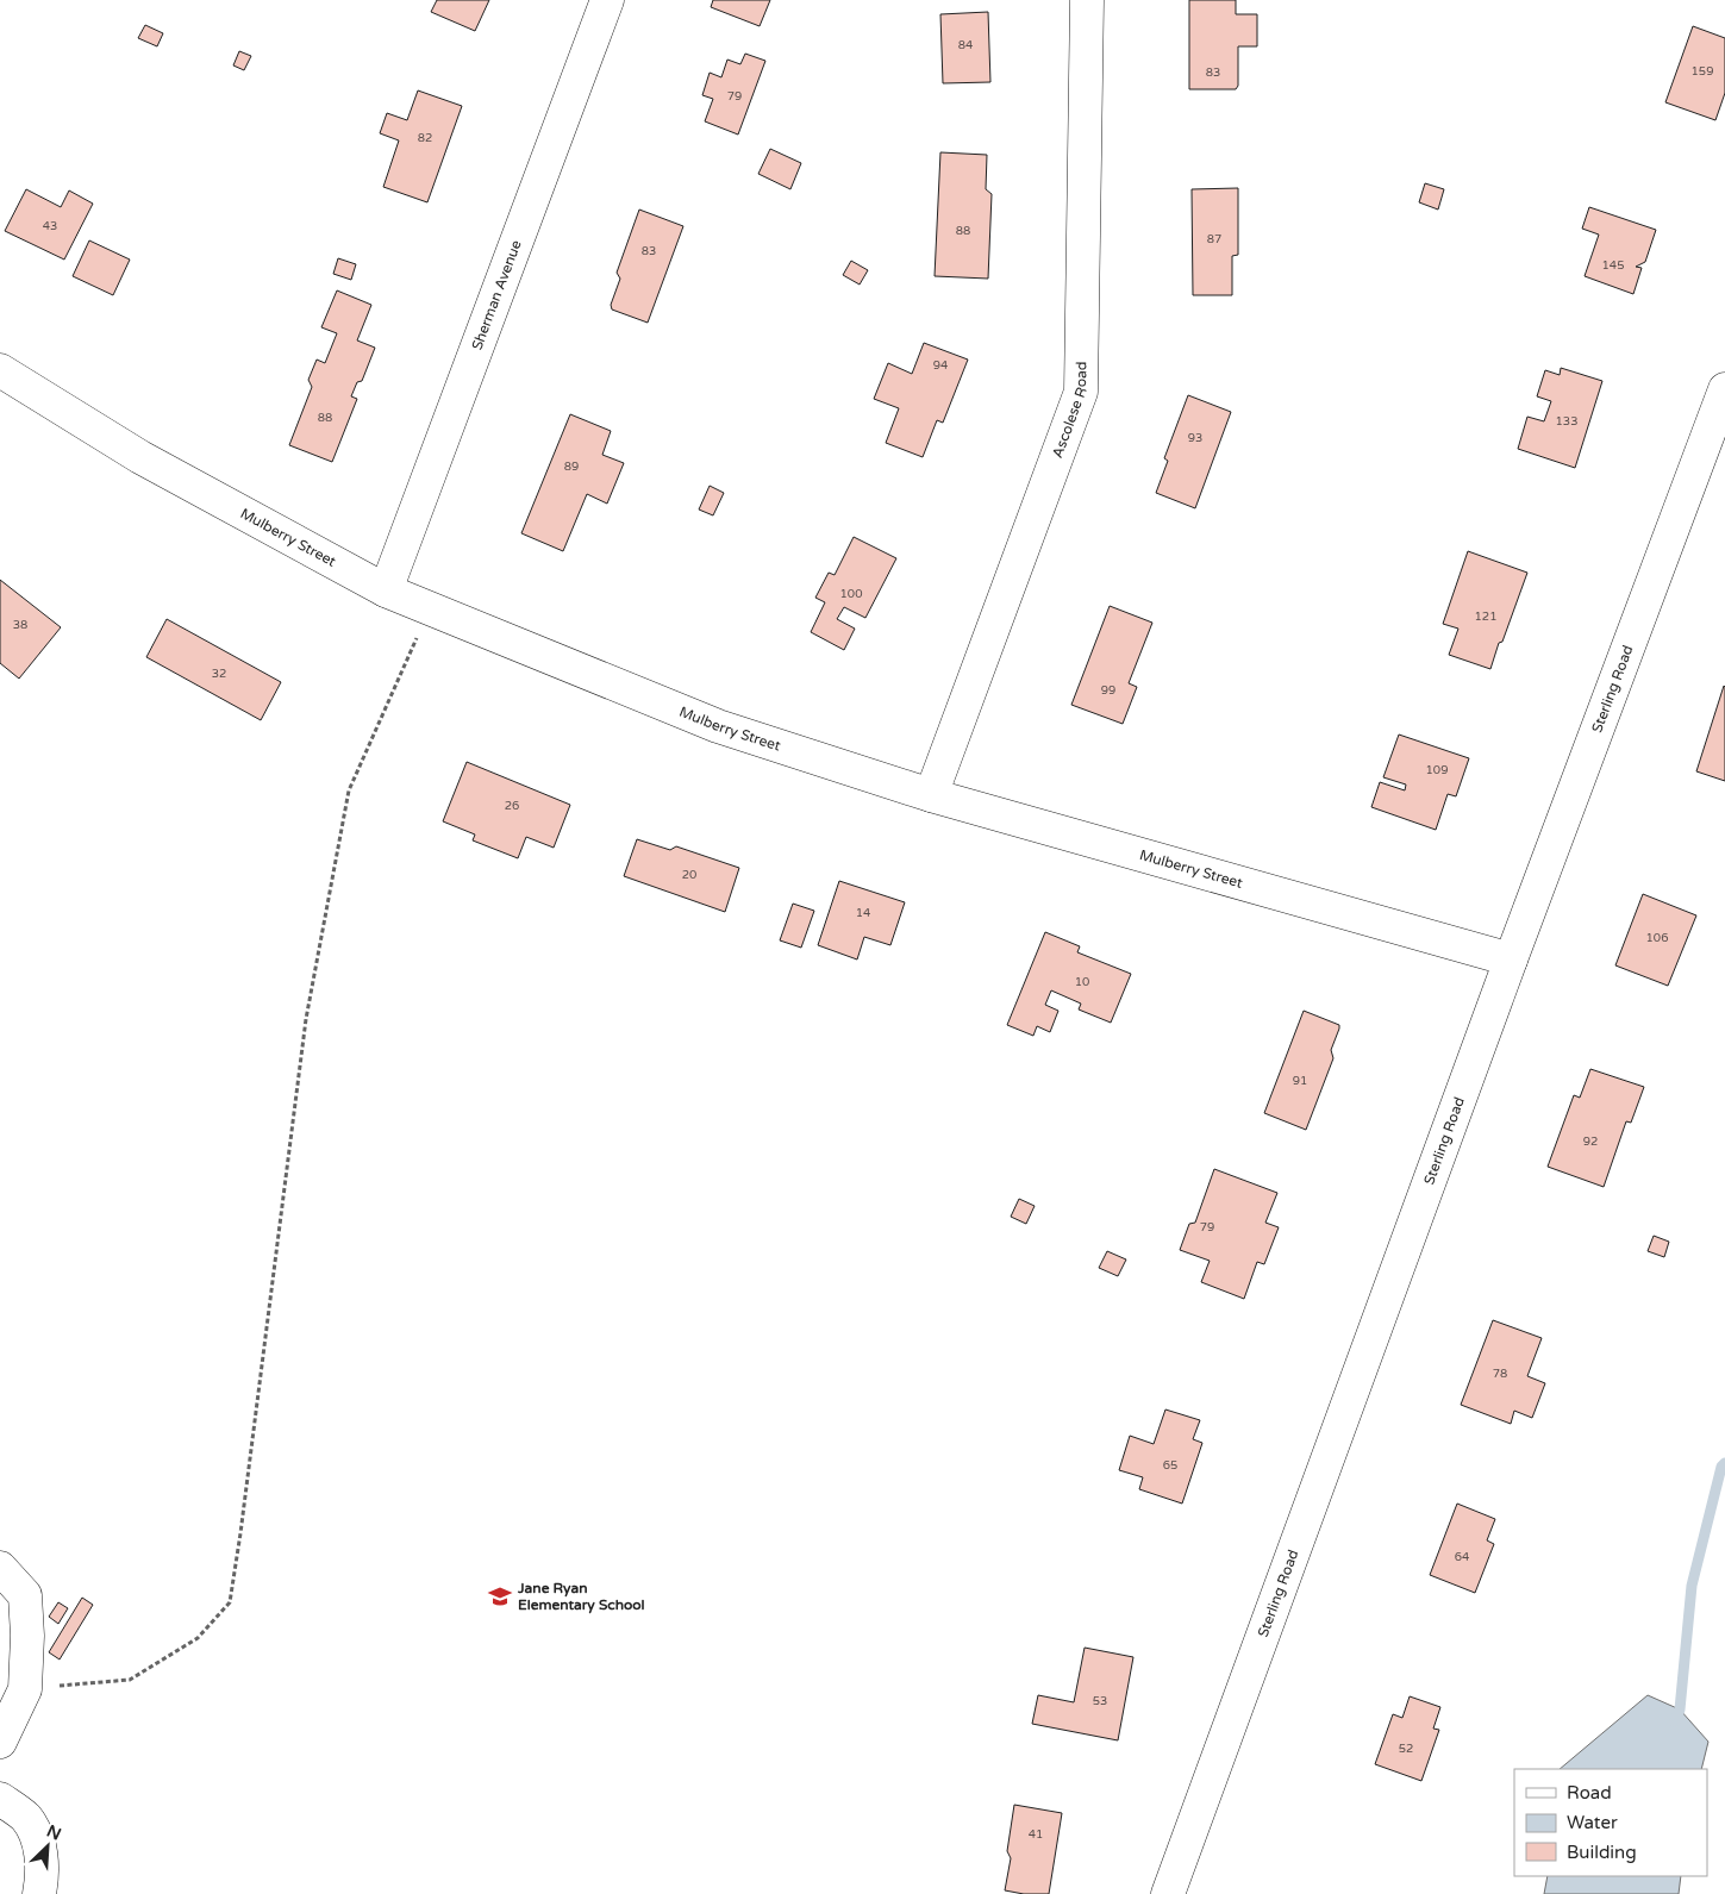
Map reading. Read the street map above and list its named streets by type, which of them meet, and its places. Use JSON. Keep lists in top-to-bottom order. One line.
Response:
{"streets":{"street":["Sherman Avenue","Ascolese Road","Mulberry Street","Sterling Road"]},"crossings":[["Sherman Avenue","Mulberry Street"],["Ascolese Road","Mulberry Street"],["Mulberry Street","Sterling Road"]],"places":{"school or university":["Jane Ryan Elementary School"]},"house_numbers":["84","159","83","79","82","43","88","87","83","145","94","88","133","93","89","100","121","38","32","99","109","26","20","14","106","10","91","92","79","78","65","64","53","52","41"],"legend":["Road","Water","Building"],"north":"top right"}
